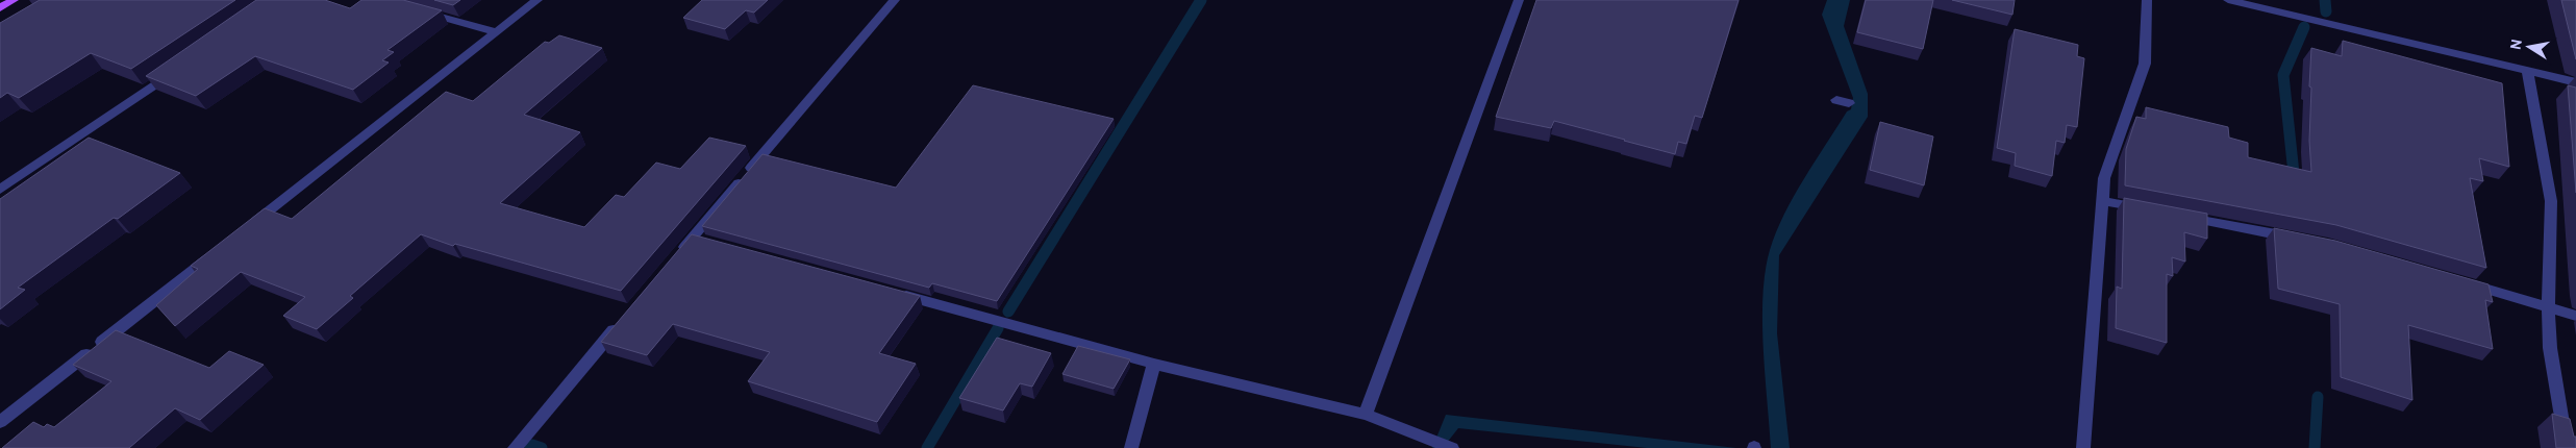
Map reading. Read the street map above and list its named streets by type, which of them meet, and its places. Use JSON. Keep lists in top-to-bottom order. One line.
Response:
{"north":"left"}
